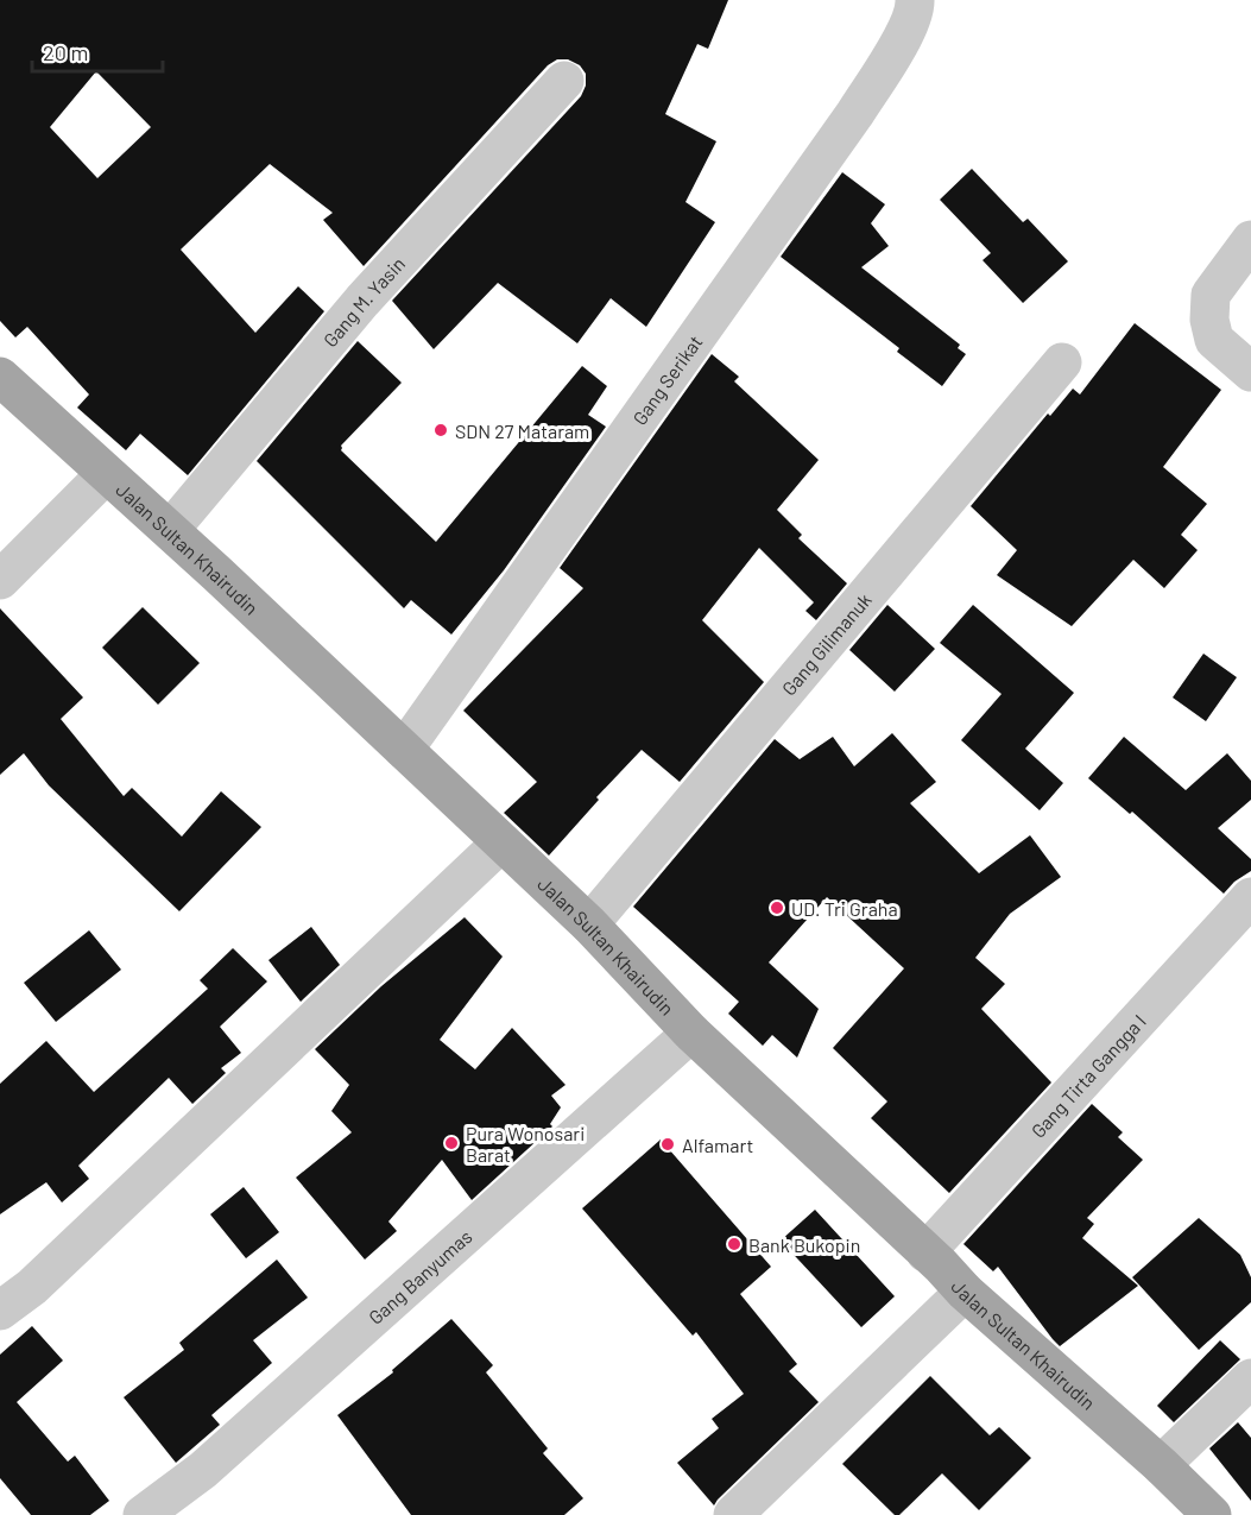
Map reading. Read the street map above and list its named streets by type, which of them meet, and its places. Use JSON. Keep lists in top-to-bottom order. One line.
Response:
{"streets":{"main road":["Jalan Sultan Khairudin"],"street":["Gang M. Yasin","Gang Serikat","Gang Gilimanuk","Gang Tirta Gangga I","Gang Banyumas"]},"crossings":[["Gang M. Yasin","Jalan Sultan Khairudin"],["Gang Serikat","Jalan Sultan Khairudin"],["Jalan Sultan Khairudin","Gang Gilimanuk"],["Jalan Sultan Khairudin","Gang Tirta Gangga I"],["Jalan Sultan Khairudin","Gang Banyumas"]],"places":["SDN 27 Mataram","UD. Tri Graha","Pura Wonosari Barat","Alfamart","Bank Bukopin"],"scale_bar":"20 m"}
